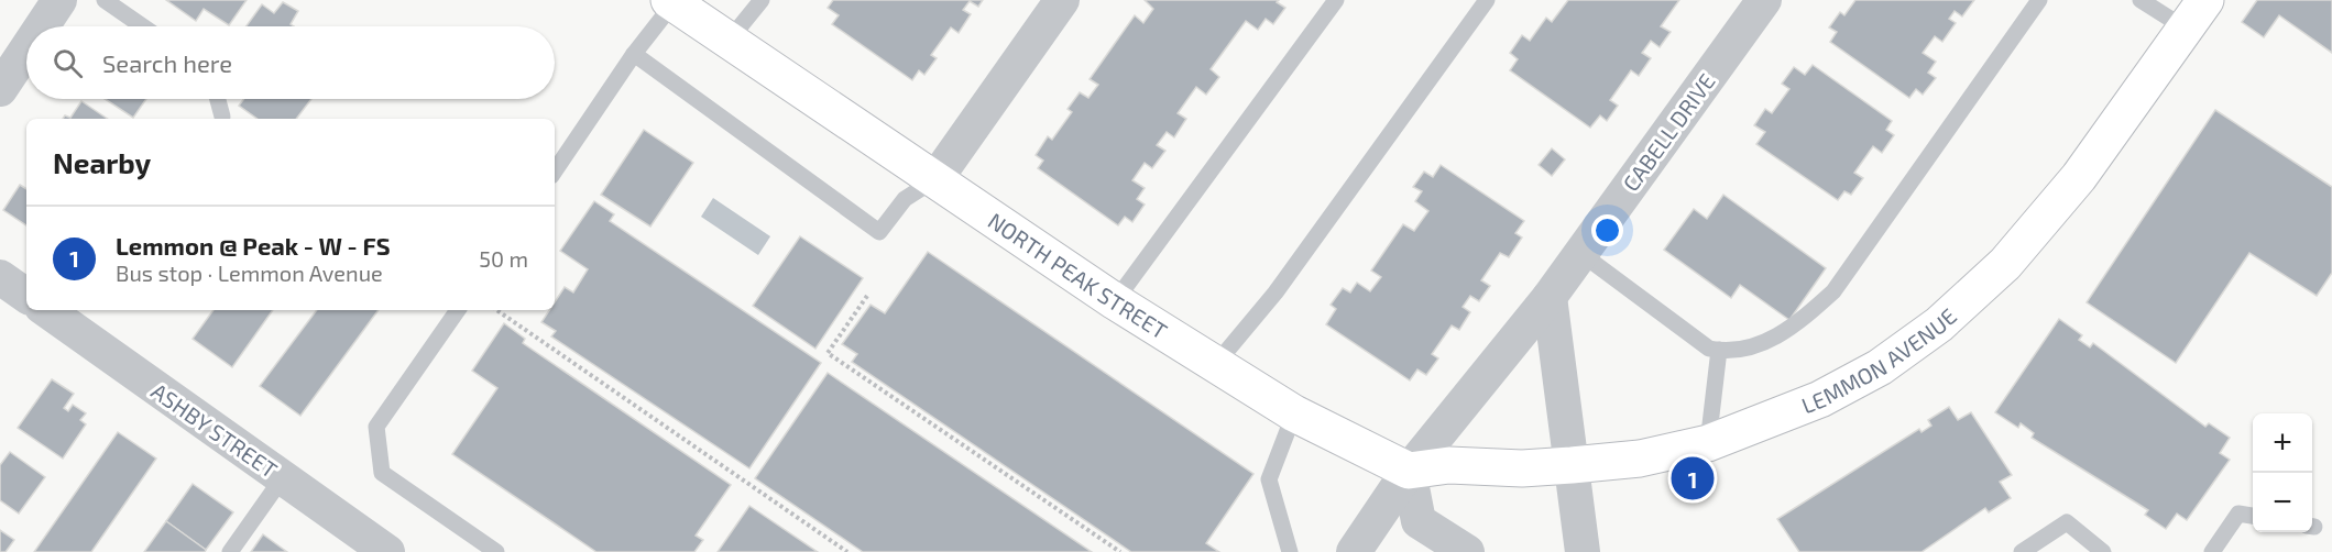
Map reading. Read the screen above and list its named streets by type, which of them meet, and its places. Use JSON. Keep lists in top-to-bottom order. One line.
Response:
{"streets":{"main road":["NORTH PEAK STREET","LEMMON AVENUE"],"street":["CABELL DRIVE","ASHBY STREET"]},"crossings":[["CABELL DRIVE","NORTH PEAK STREET"],["CABELL DRIVE","LEMMON AVENUE"],["NORTH PEAK STREET","LEMMON AVENUE"]],"page":{"search":"Search here","heading":"Nearby","list":[{"mark":"1","name":"Lemmon @ Peak - W - FS","note":"Bus stop · Lemmon Avenue","value":"50 m"}],"map_buttons":["+","−"],"pins":"1"}}
